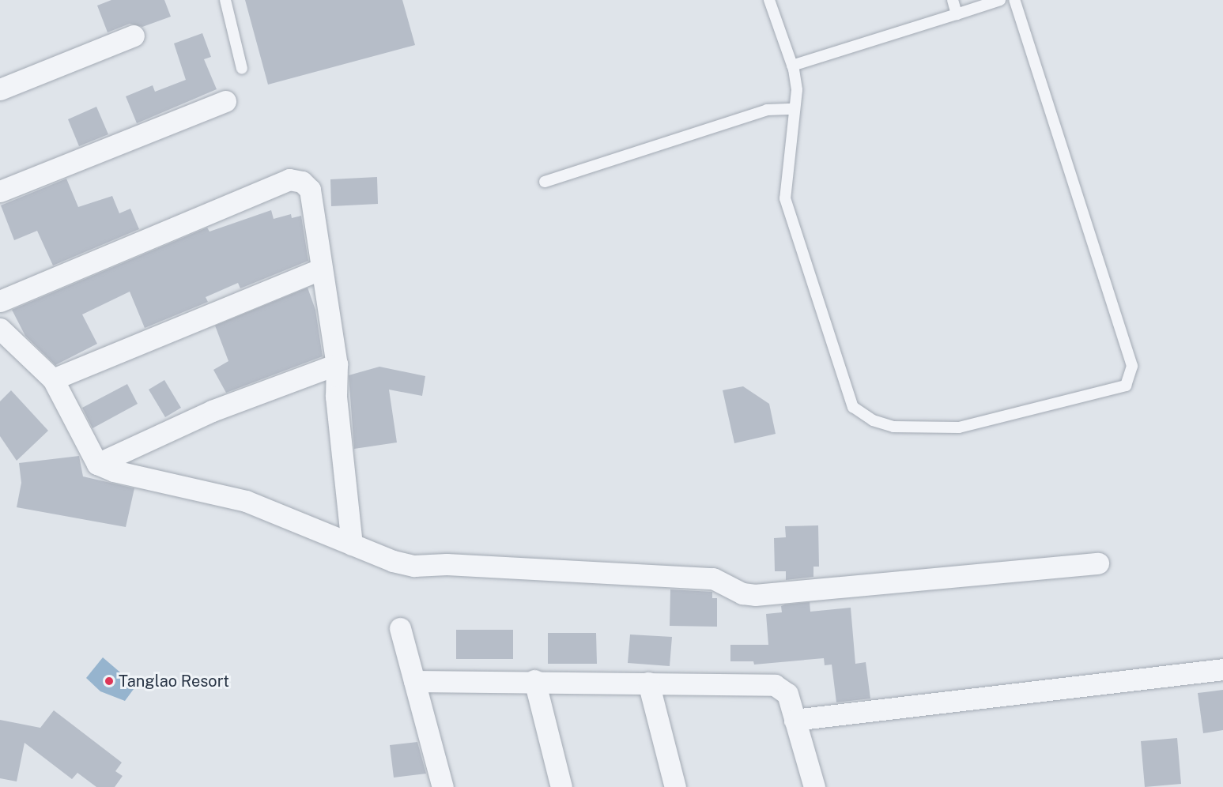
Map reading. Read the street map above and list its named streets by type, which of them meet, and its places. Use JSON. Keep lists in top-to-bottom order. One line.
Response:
{"places":["Tanglao Resort"]}
